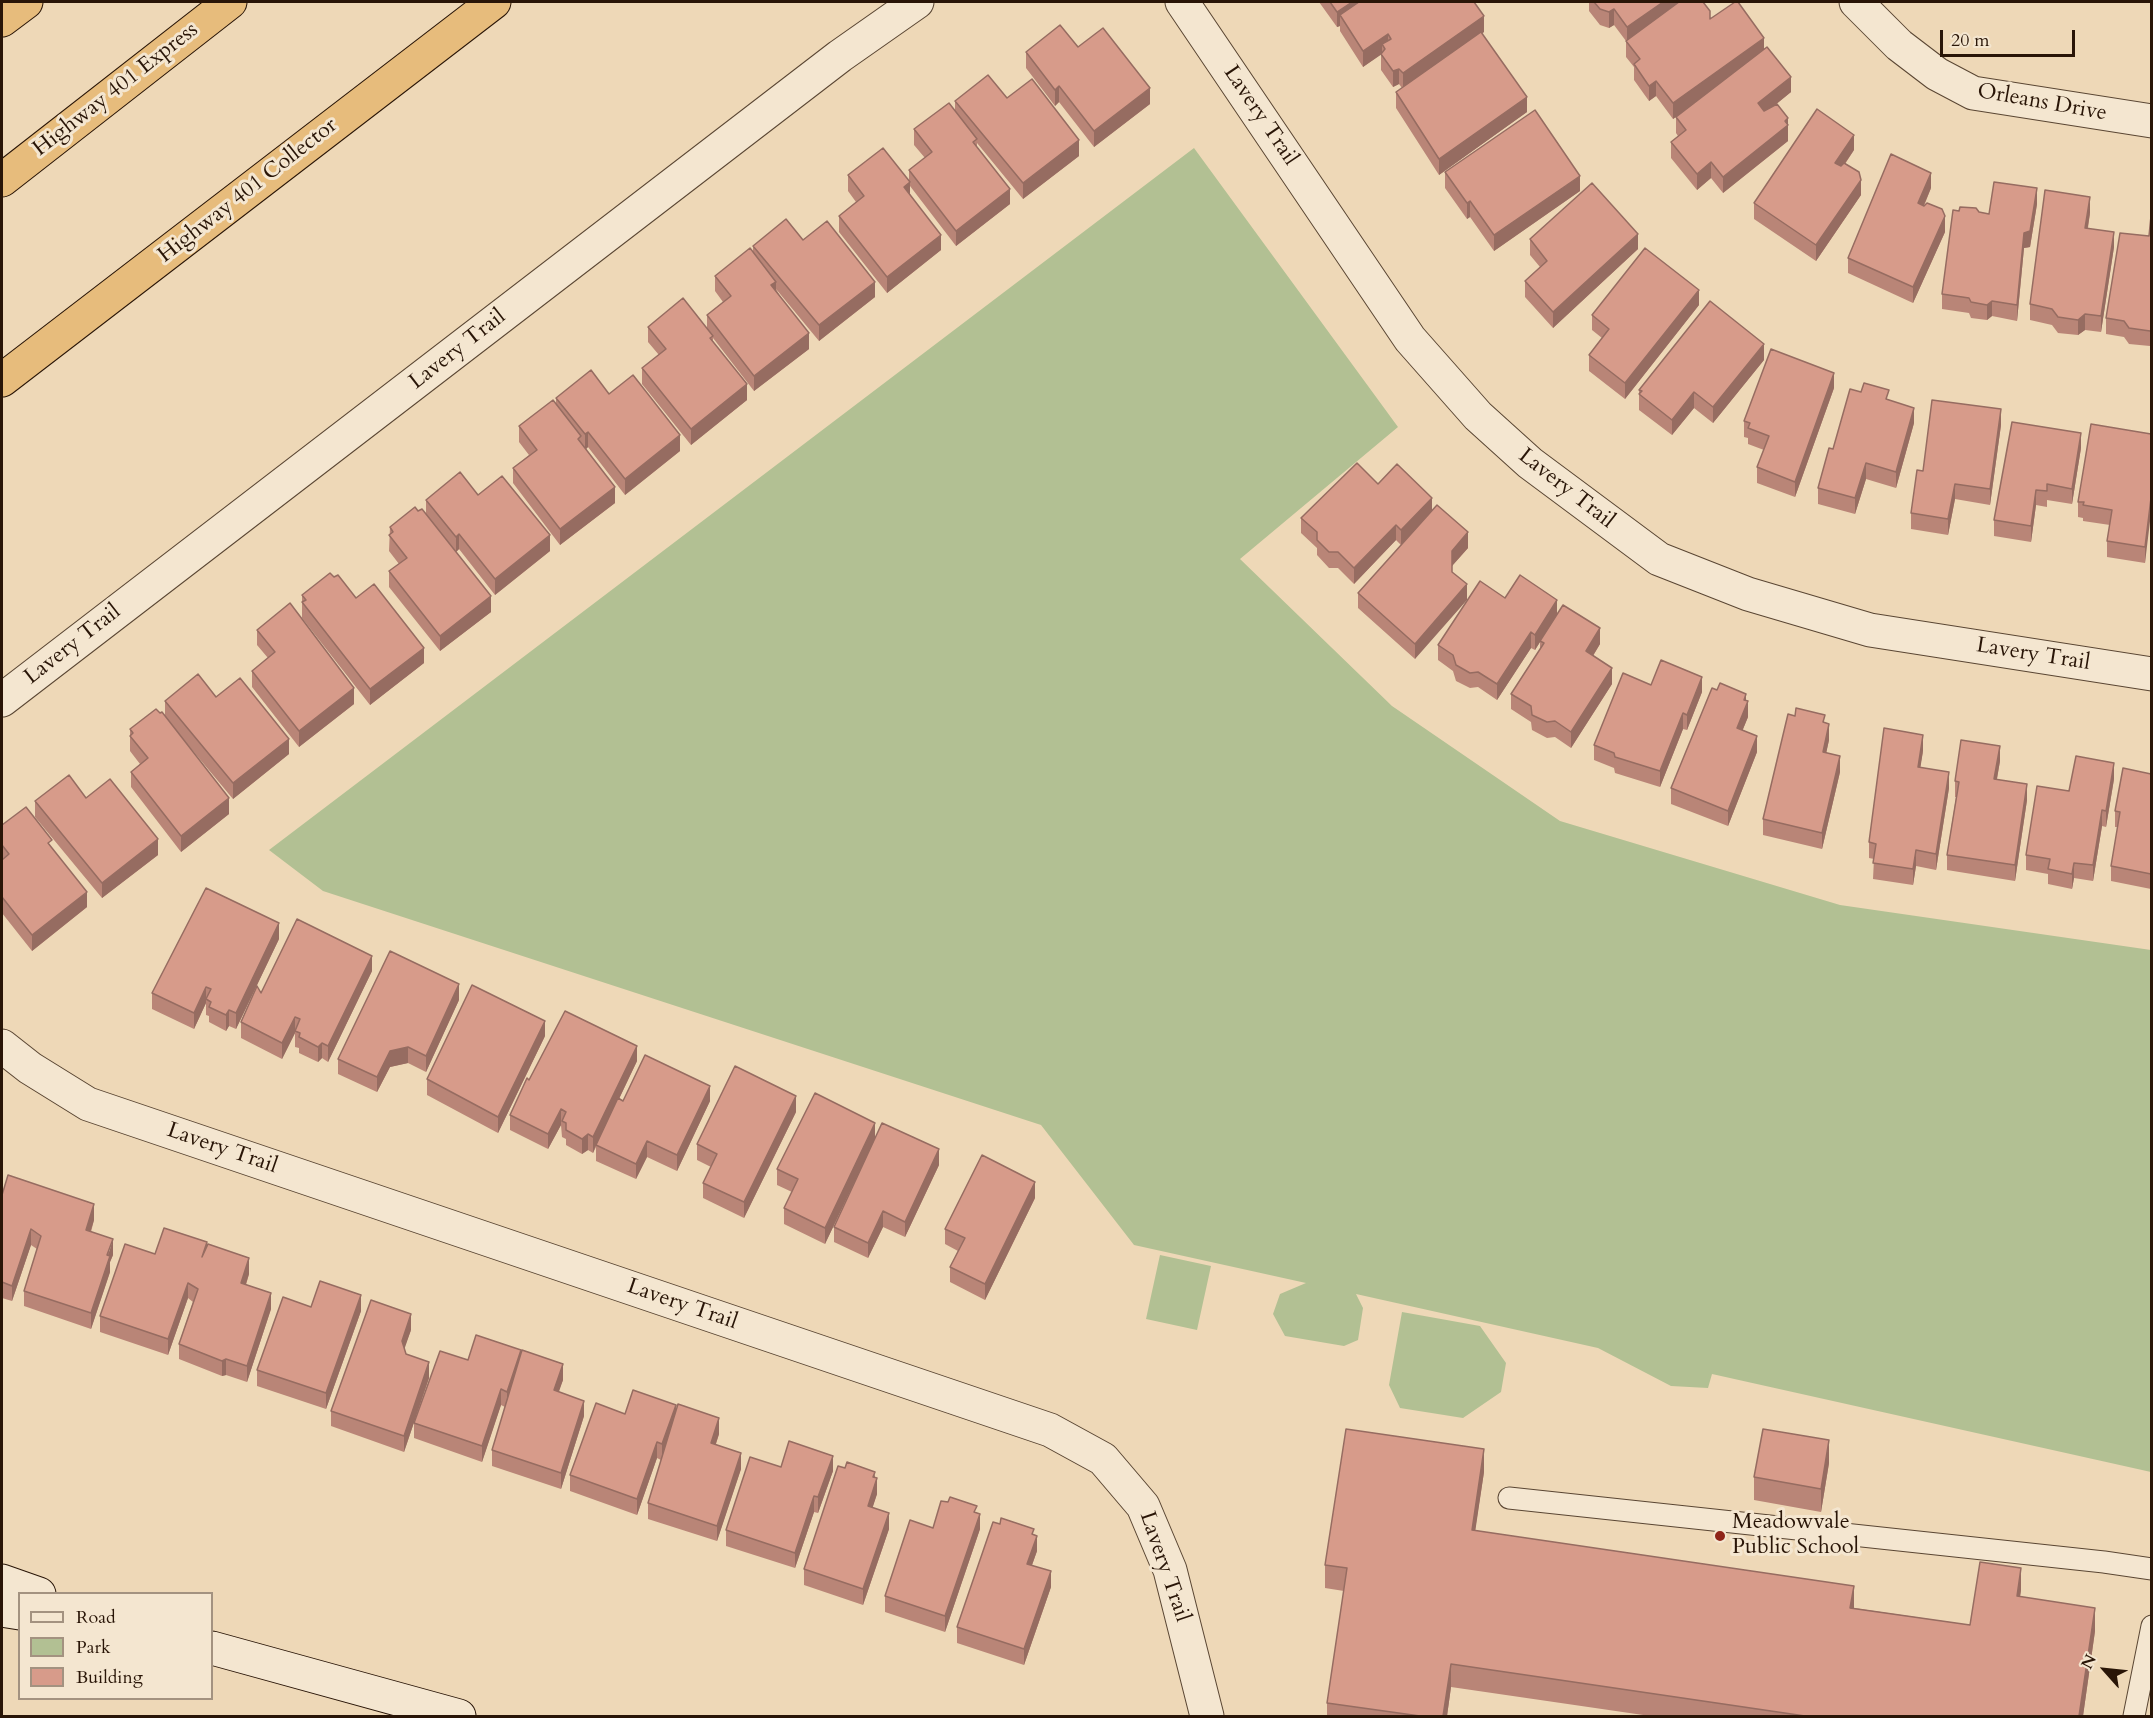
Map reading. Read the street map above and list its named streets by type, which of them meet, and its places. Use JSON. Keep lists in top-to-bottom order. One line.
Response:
{"streets":{"highway":["Highway 401 Express","Highway 401 Collector"],"street":["Orleans Drive","Lavery Trail"]},"places":["Meadowvale Public School"],"legend":["Road","Park","Building"],"scale_bar":"20 m","north":"top left"}
